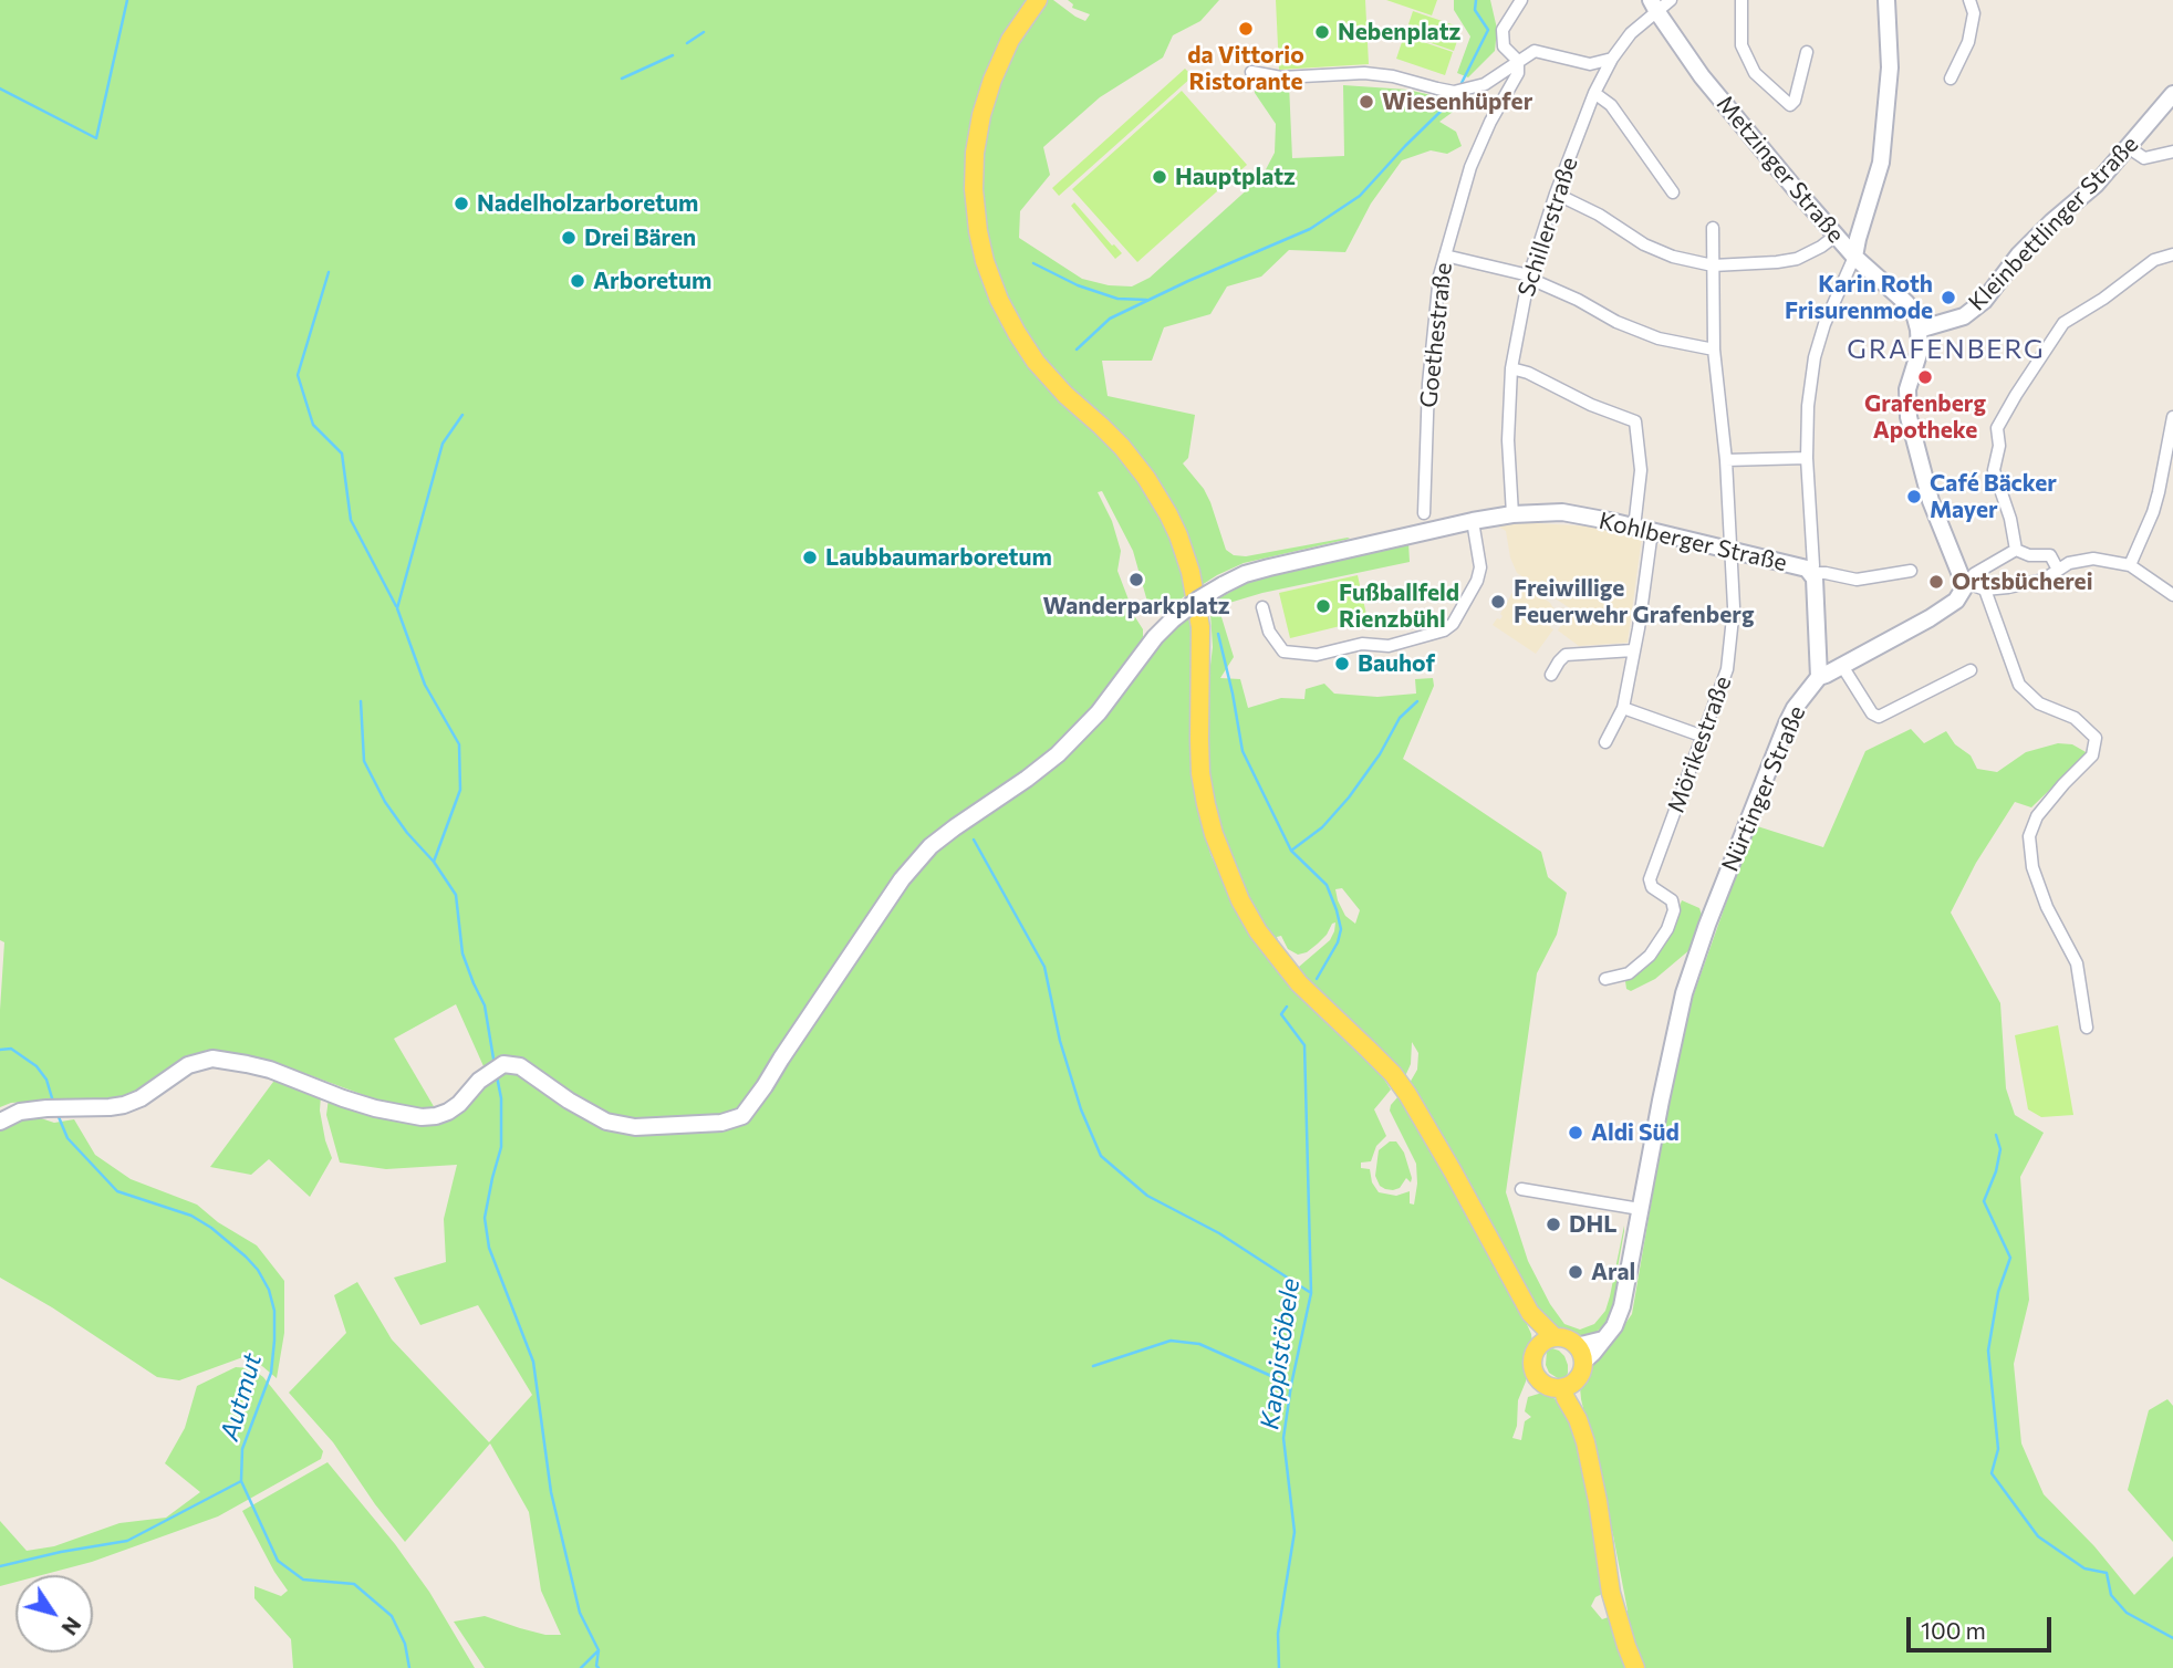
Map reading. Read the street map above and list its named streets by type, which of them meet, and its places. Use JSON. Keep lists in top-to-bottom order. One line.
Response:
{"streets":{"street":["Metzinger Straße","Kleinbettlinger Straße","Schillerstraße","Goethestraße","Kohlberger Straße","Mörikestraße","Nürtinger Straße"]},"crossings":[["Metzinger Straße","Kleinbettlinger Straße"],["Metzinger Straße","Schillerstraße"],["Schillerstraße","Kohlberger Straße"],["Kohlberger Straße","Mörikestraße"]],"districts":["GRAFENBERG"],"water":["Kappistöbele","Autmut"],"places":["da Vittorio Ristorante","Nebenplatz","Wiesenhüpfer","Hauptplatz","Nadelholzarboretum","Drei Bären","Arboretum","Karin Roth Frisurenmode","Grafenberg Apotheke","Café Bäcker Mayer","Laubbaumarboretum","Wanderparkplatz","Ortsbücherei","Freiwillige Feuerwehr Grafenberg","Fußballfeld Rienzbühl","Bauhof","Aldi Süd","DHL","Aral"],"scale_bar":"100 m","north":"bottom right"}
